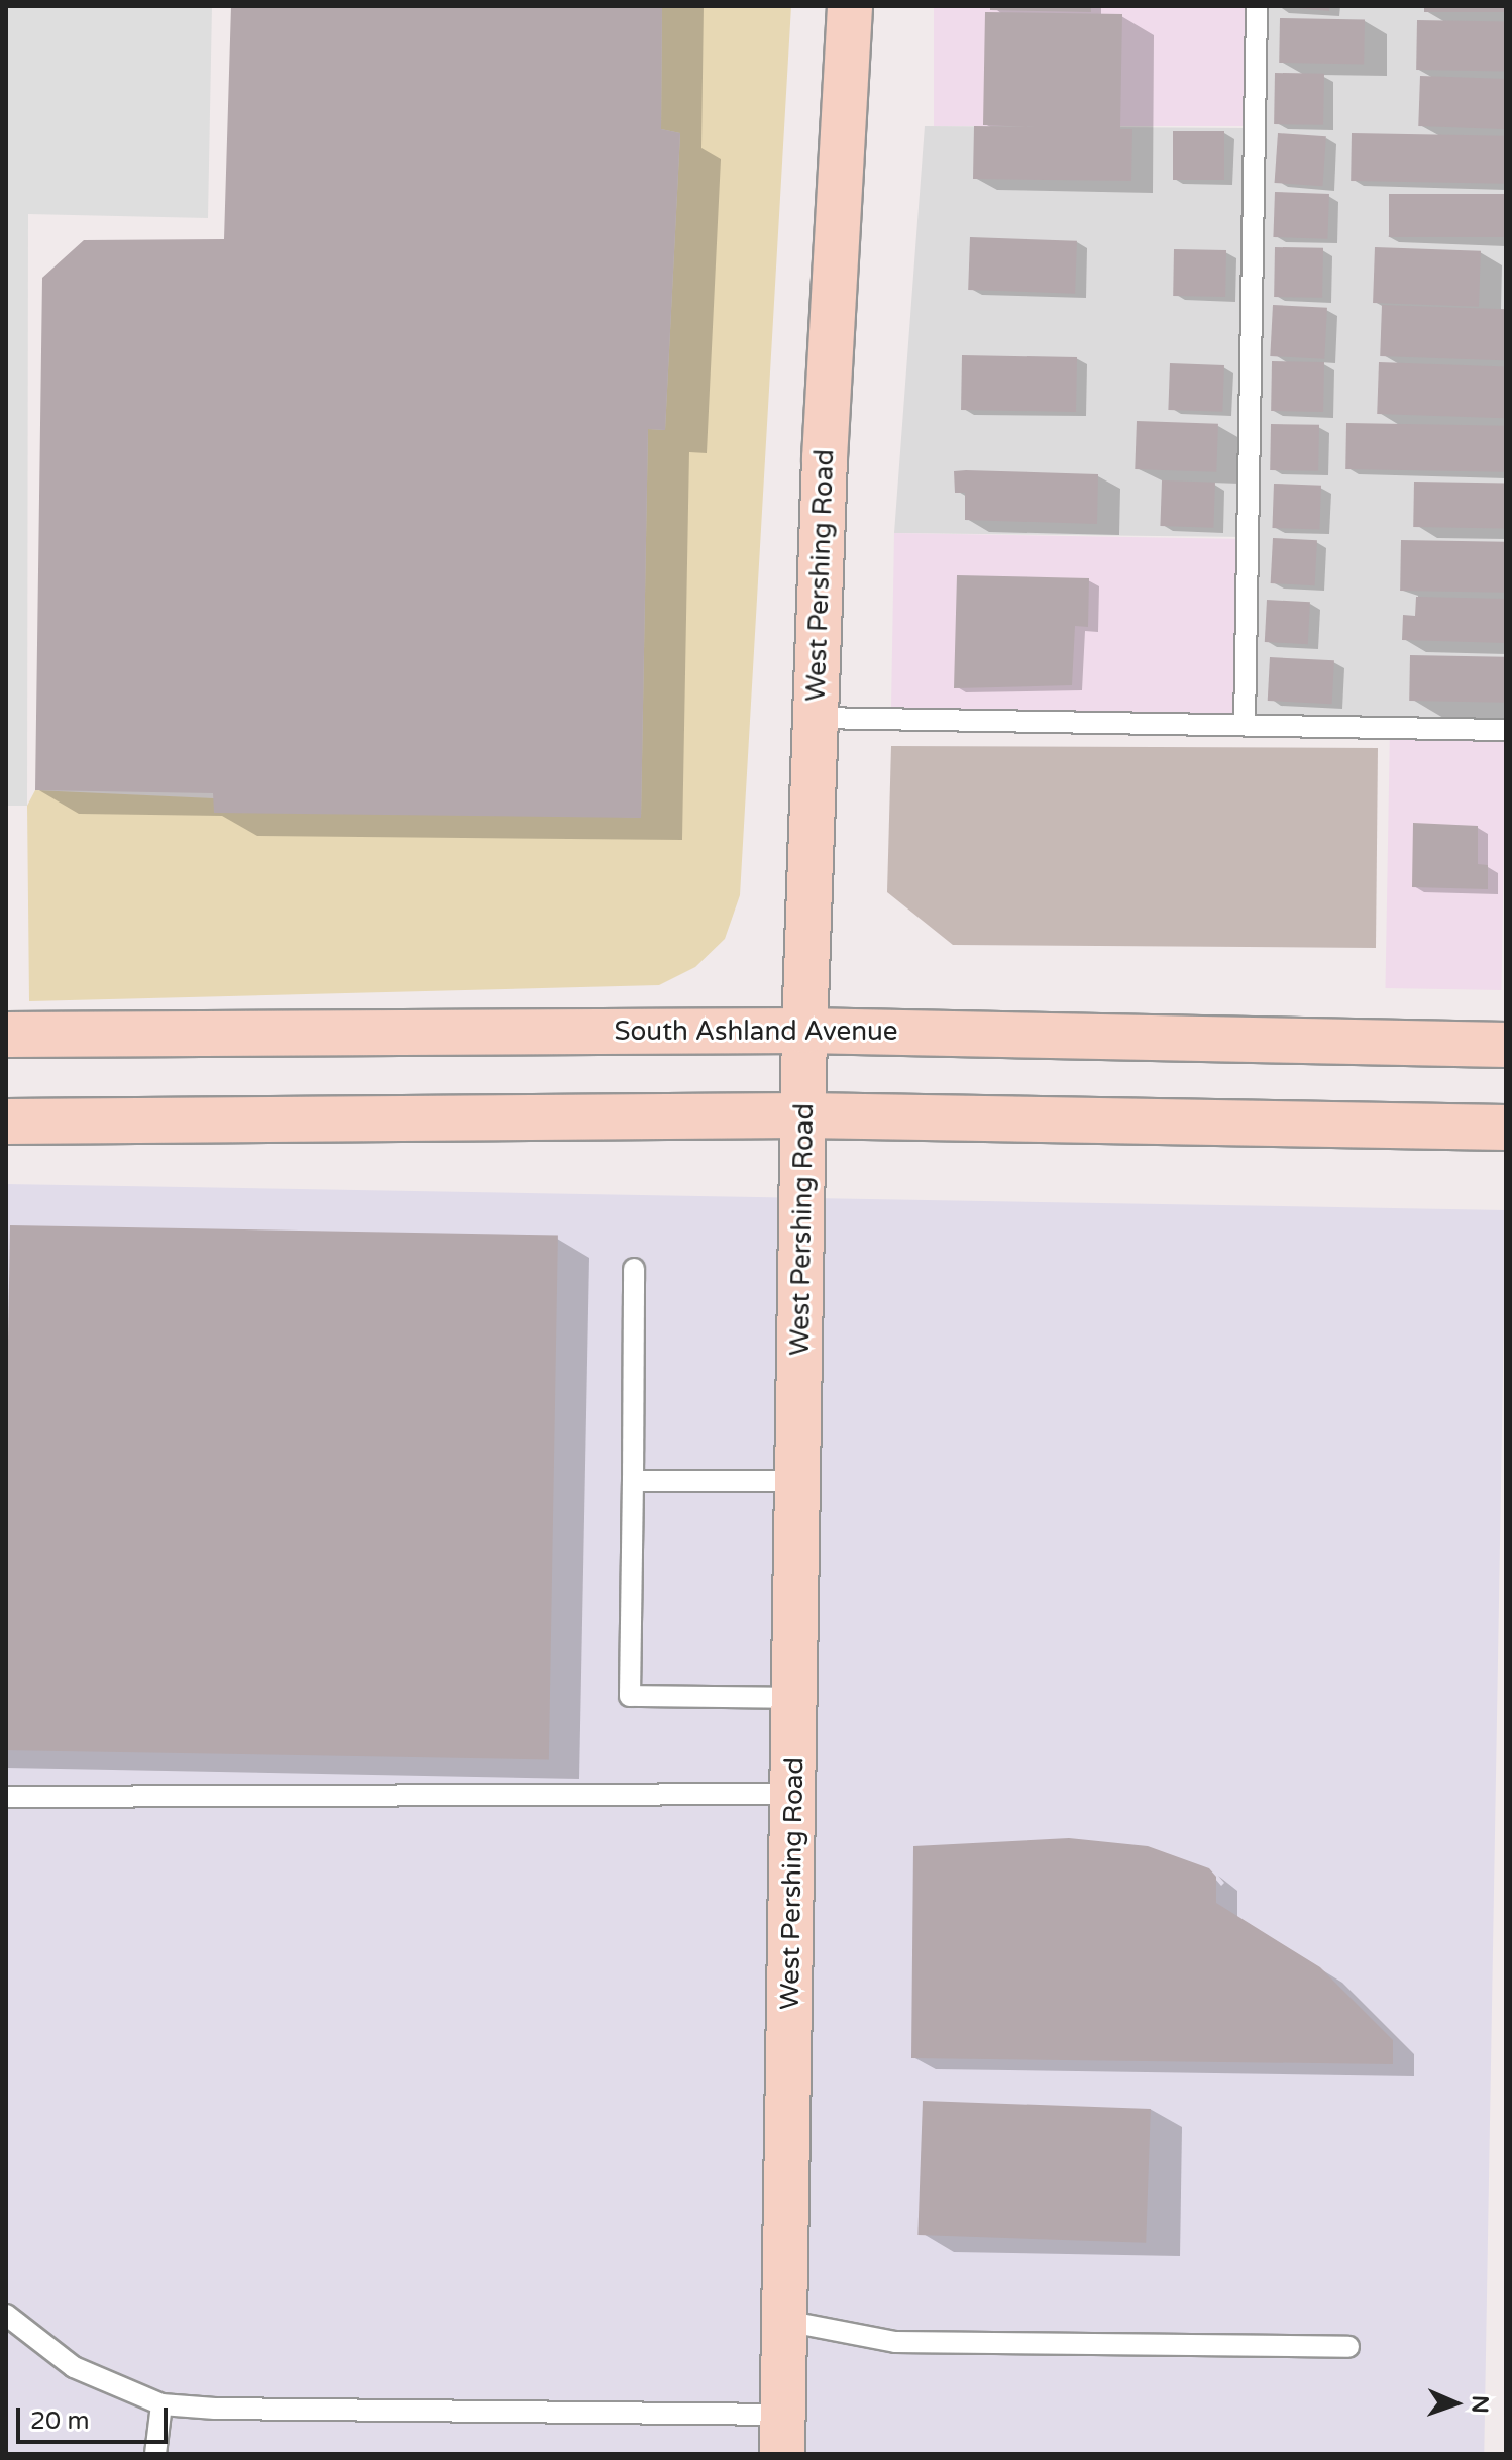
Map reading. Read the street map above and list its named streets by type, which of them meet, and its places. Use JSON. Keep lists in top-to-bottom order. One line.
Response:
{"streets":{"main road":["West Pershing Road","South Ashland Avenue"]},"crossings":[["West Pershing Road","South Ashland Avenue"]],"scale_bar":"20 m","north":"right"}
